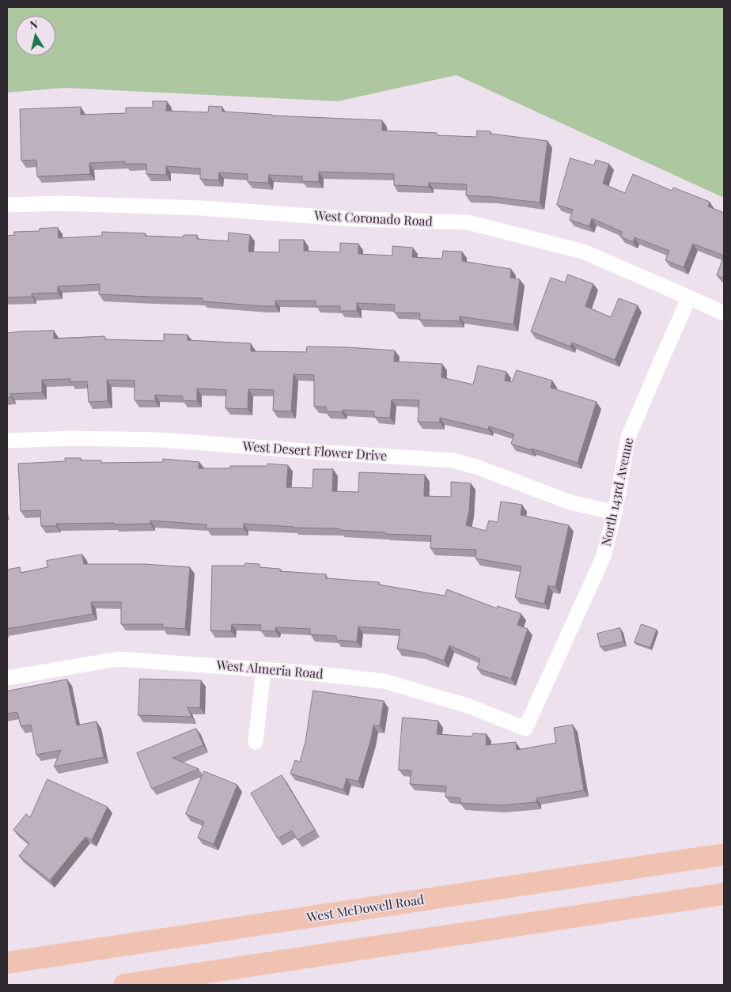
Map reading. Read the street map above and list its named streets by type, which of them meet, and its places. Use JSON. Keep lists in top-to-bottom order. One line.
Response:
{"streets":{"main road":["West McDowell Road"],"street":["West Coronado Road","West Desert Flower Drive","North 143rd Avenue","West Almeria Road"]},"crossings":[["West Coronado Road","North 143rd Avenue"],["West Desert Flower Drive","North 143rd Avenue"],["North 143rd Avenue","West Almeria Road"]],"north":"top"}
